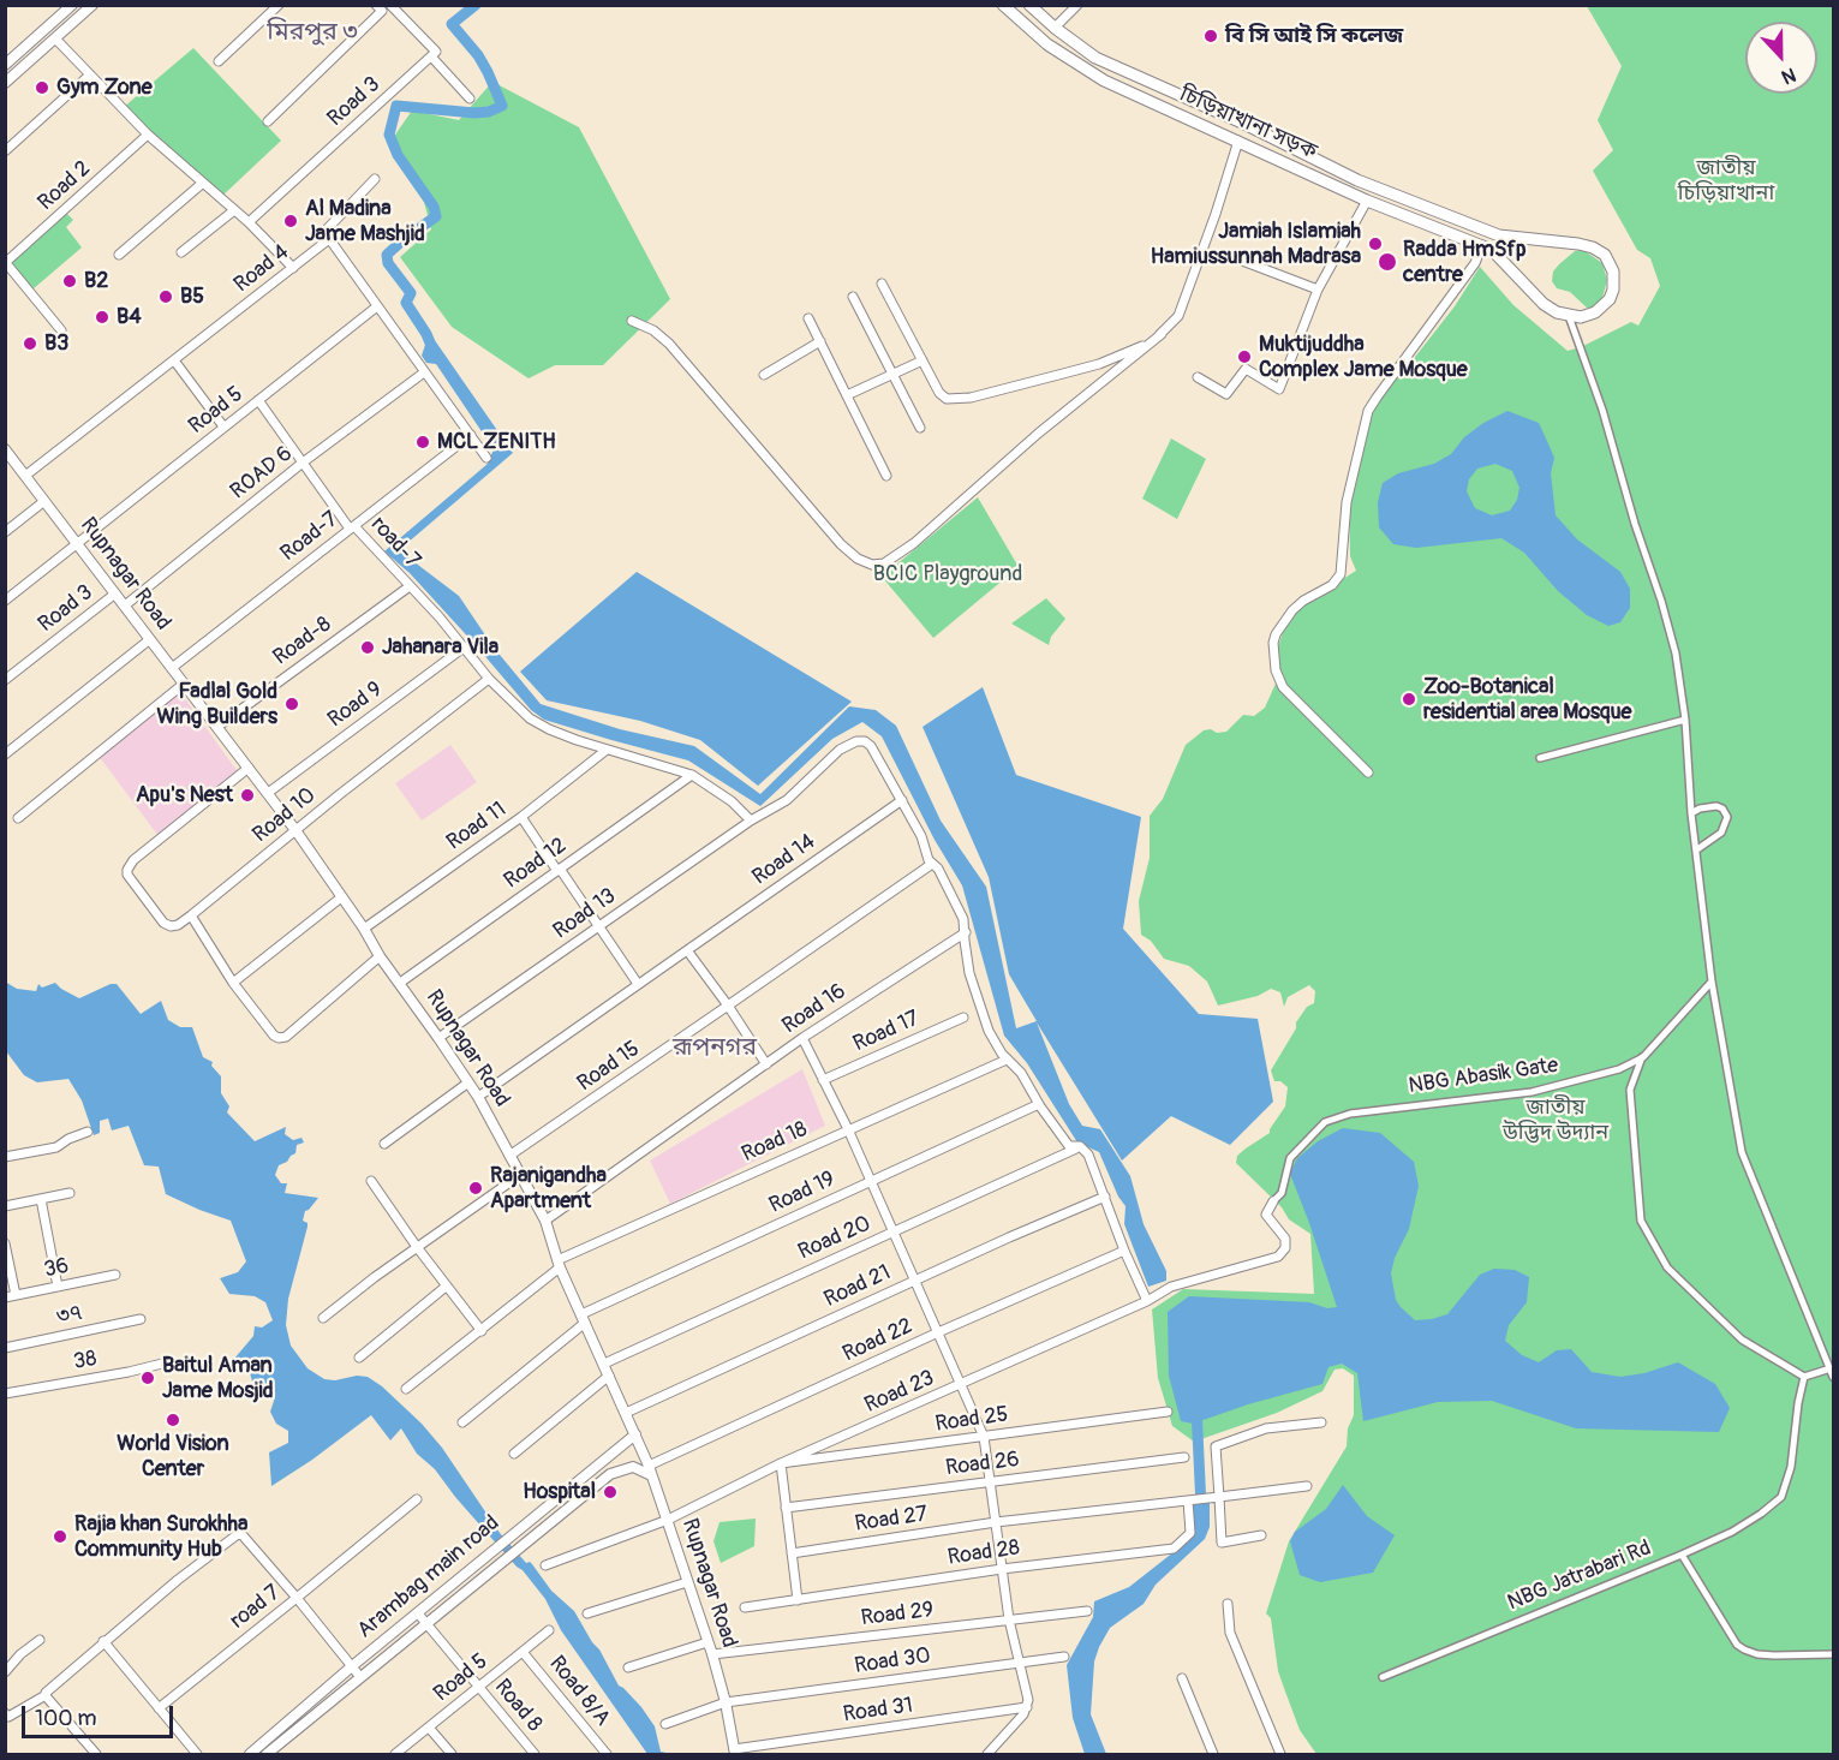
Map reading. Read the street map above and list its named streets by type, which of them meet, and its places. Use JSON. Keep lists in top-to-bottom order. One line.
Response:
{"streets":{"main road":["চিড়িয়াখানা সড়ক"],"street":["Road 3","Road 2","Road 4","Road 5","ROAD 6","Road-7","road-7","Rupnagar Road","Road-8","Road 9","Road 10","Road 11","Road 14","Road 12","Road 13","Road 16","Road 17","Road 15","NBG Abasik Gate","Road 18","Road 19","Road 20","36","Road 21","৩৭","Road 22","38","Road 23","Road 25","Road 26","Road 27","Road 28","NBG Jatrabari Rd","Arambag main road","road 7","Road 29","Road 30","Road 8/A","Road 8","Road 31"]},"crossings":[["Road 3","Rupnagar Road"],["Road 4","Rupnagar Road"],["Road 5","road-7"],["Road 5","Rupnagar Road"],["Road 5","Road 8/A"],["Road 5","Road 8"],["ROAD 6","road-7"],["ROAD 6","Rupnagar Road"],["Road-7","road-7"],["Road-7","Rupnagar Road"],["road-7","Road-8"],["road-7","Road 9"],["road-7","Road 10"],["road-7","Road 11"],["road-7","Road 12"],["road-7","Road 13"],["Rupnagar Road","Road-8"],["Rupnagar Road","Road 9"],["Rupnagar Road","Road 10"],["Rupnagar Road","Road 11"],["Rupnagar Road","Road 12"],["Rupnagar Road","Road 13"],["Rupnagar Road","Road 16"],["Rupnagar Road","Road 15"],["Rupnagar Road","Road 18"],["Rupnagar Road","Road 19"],["Rupnagar Road","Road 20"],["Rupnagar Road","Road 21"],["Rupnagar Road","Road 22"],["Rupnagar Road","Road 23"],["Rupnagar Road","Arambag main road"],["Rupnagar Road","Road 29"],["Rupnagar Road","Road 30"],["Rupnagar Road","Road 31"],["Road 14","Road 13"],["NBG Abasik Gate","Road 23"],["Road 22","Arambag main road"],["Road 23","Road 25"],["Road 27","Road 28"],["Arambag main road","road 7"],["Arambag main road","Road 8"]],"districts":["মিরপুর ৩","রূপনগর"],"parks":["জাতীয় চিড়িয়াখানা","BCIC Playground","জাতীয় উদ্ভিদ উদ্যান"],"places":["বি সি আই সি কলেজ","Gym Zone","Al Madina Jame Mashjid","Jamiah Islamiah Hamiussunnah Madrasa","Radda HmSfp centre","B2","B5","B4","B3","Muktijuddha Complex Jame Mosque","MCL ZENITH","Jahanara Vila","Zoo-Botanical residential area Mosque","Fadlal Gold Wing Builders","Apu's Nest","Rajanigandha Apartment","Baitul Aman Jame Mosjid","World Vision Center","Hospital","Rajia khan Surokhha Community Hub"],"scale_bar":"100 m","north":"bottom"}
